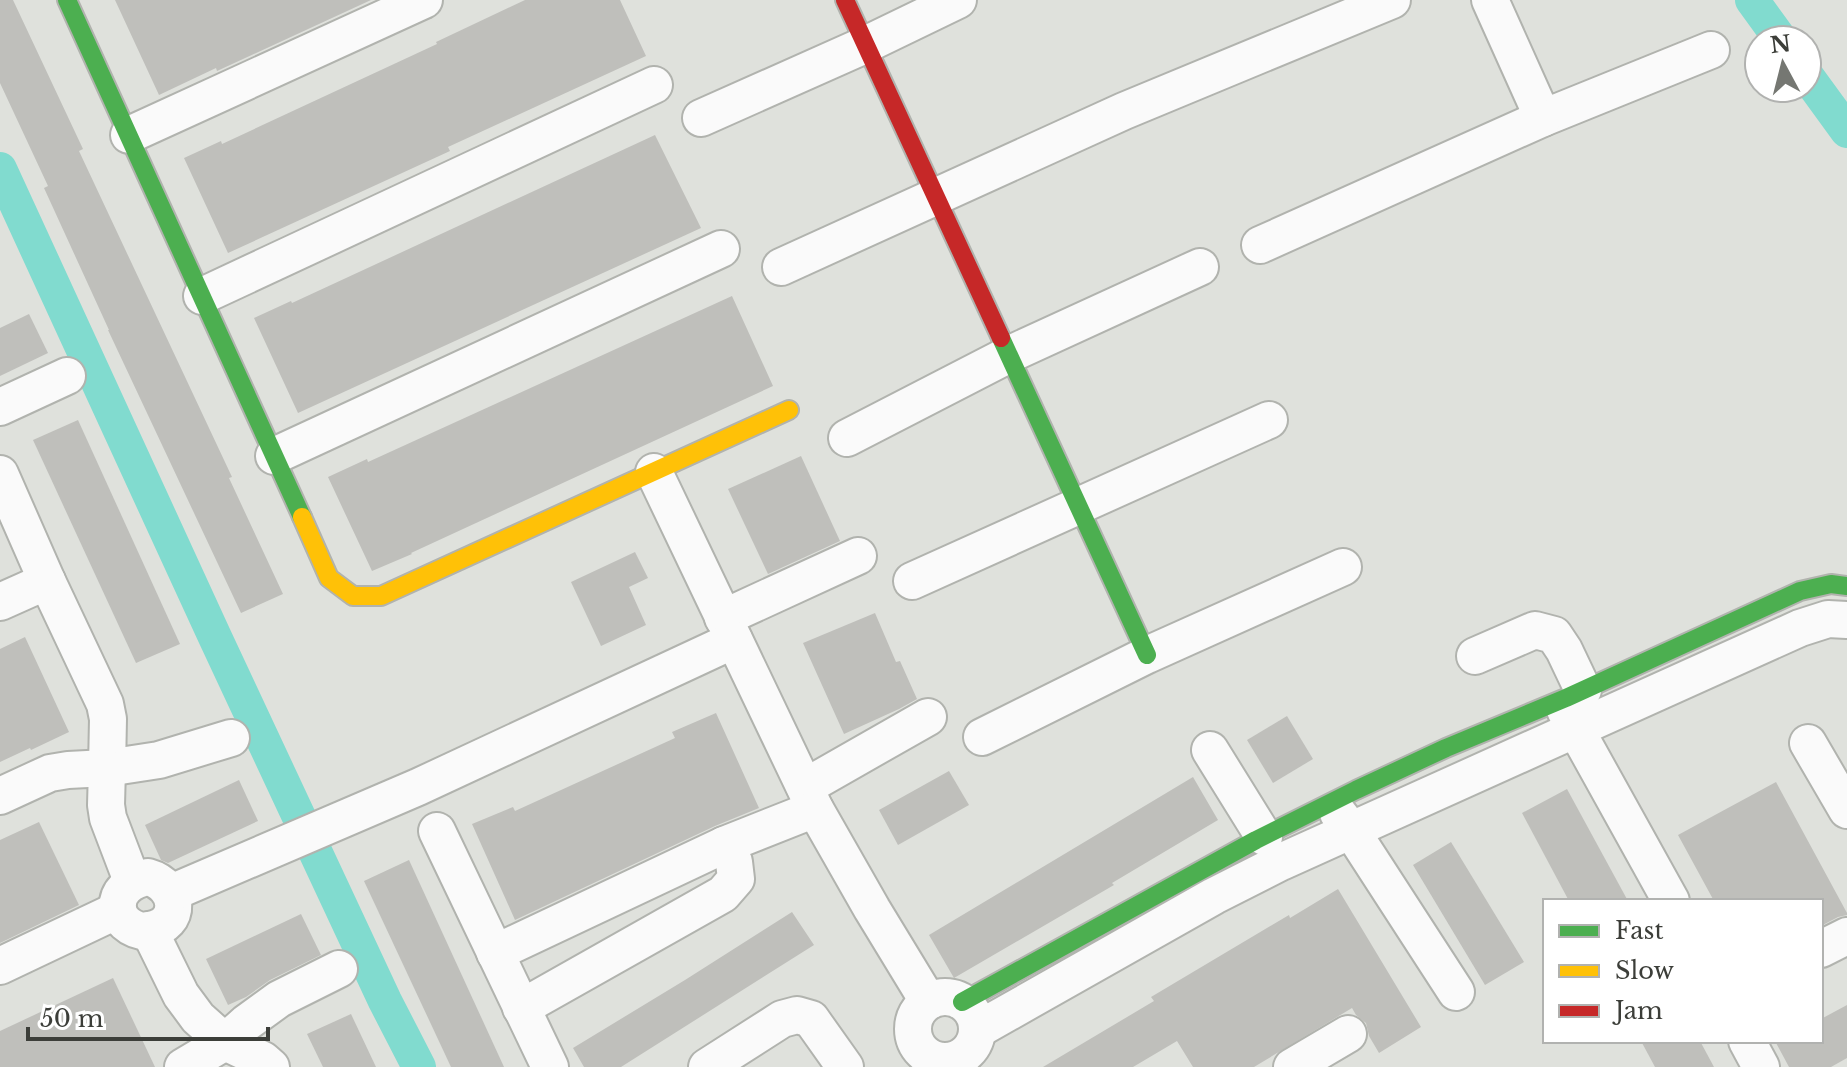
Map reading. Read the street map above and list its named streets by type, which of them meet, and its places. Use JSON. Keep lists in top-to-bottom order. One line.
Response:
{"legend":["Fast","Slow","Jam"],"scale_bar":"50 m","north":"top"}
